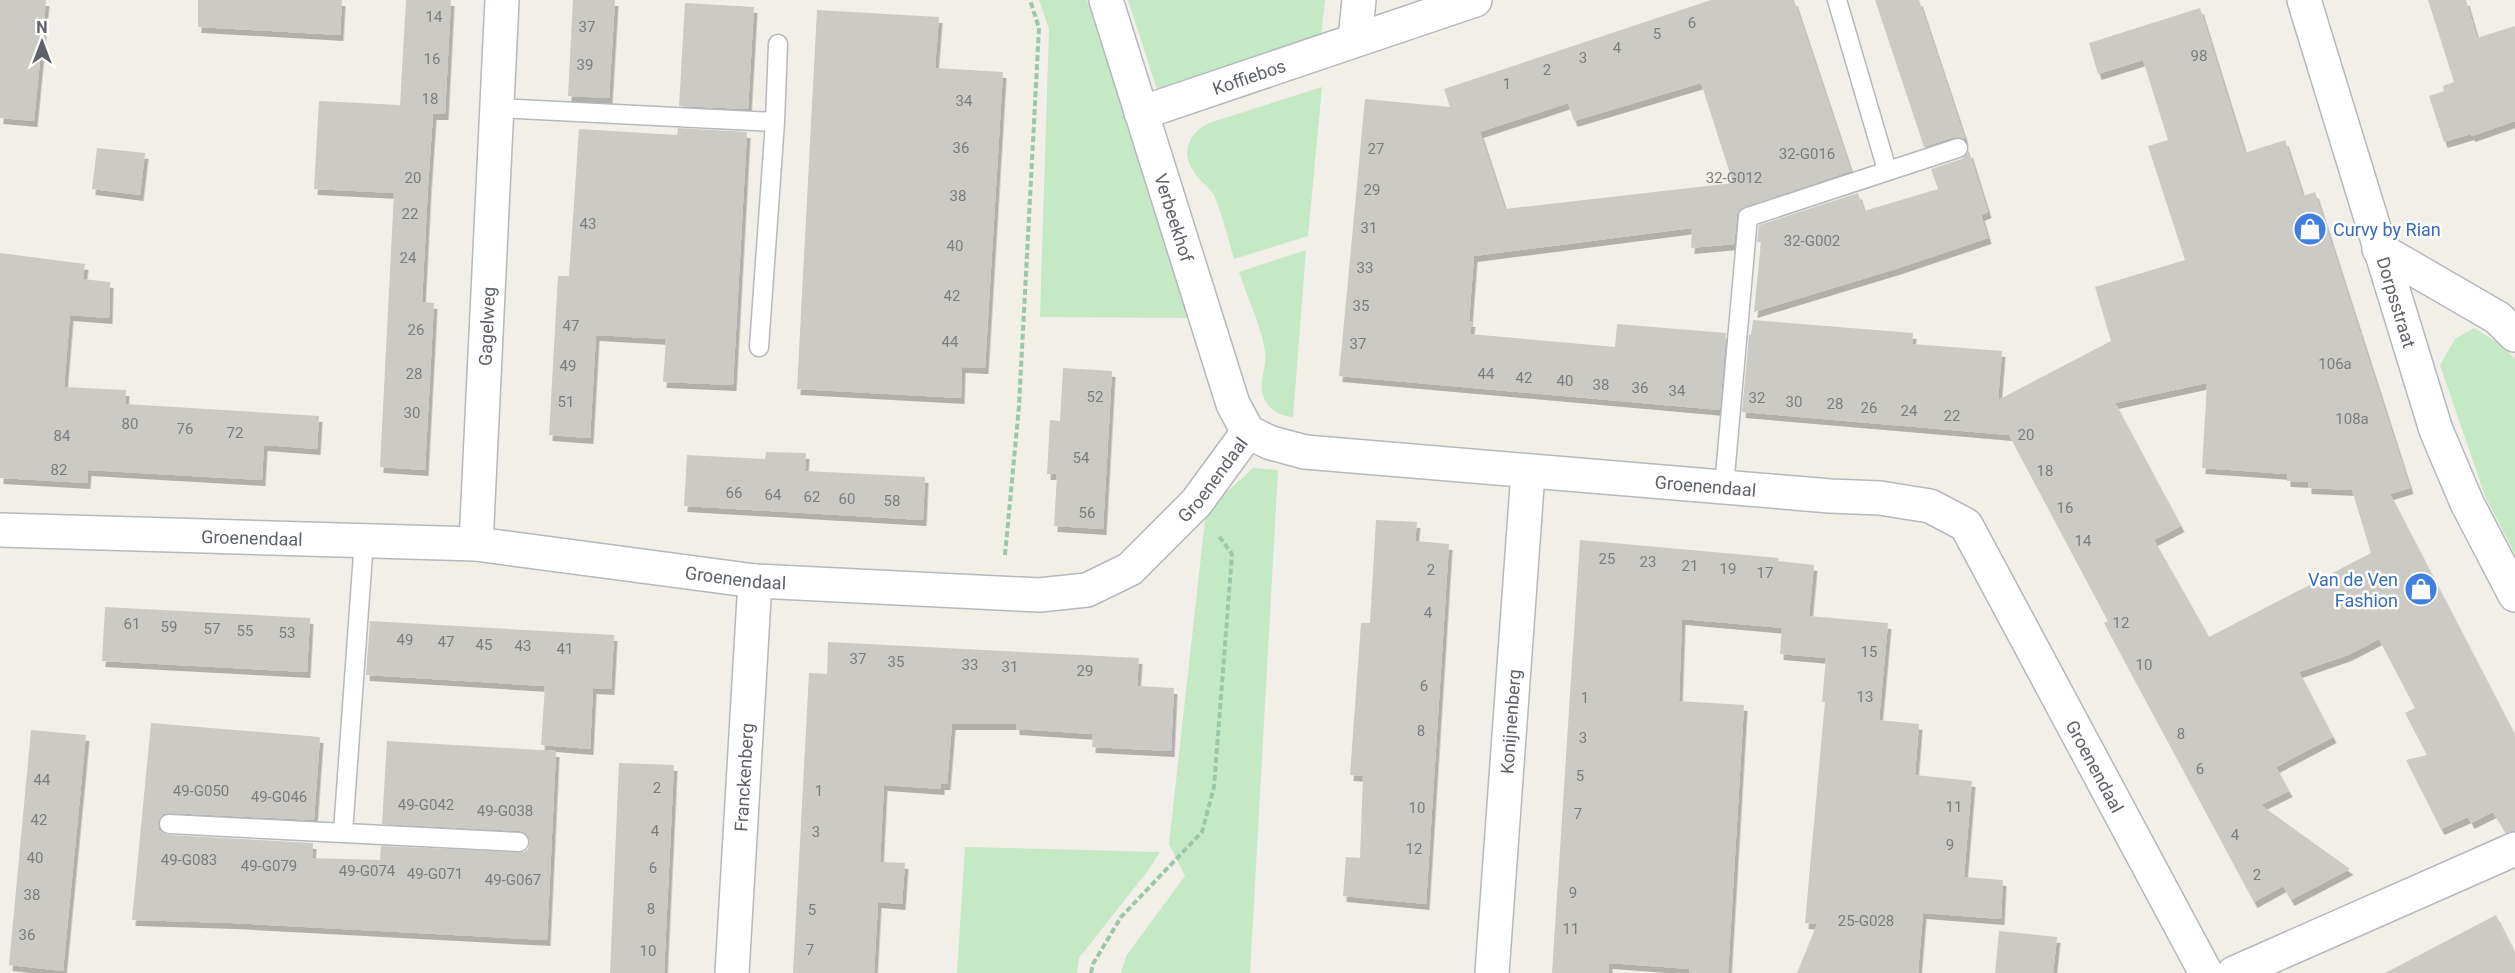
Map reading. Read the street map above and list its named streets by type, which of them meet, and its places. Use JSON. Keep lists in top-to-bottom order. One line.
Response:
{"streets":{"street":["Koffiebos","Verbeekhof","Dorpsstraat","Gagelweg","Groenendaal","Konijnenberg","Franckenberg"]},"crossings":[["Koffiebos","Verbeekhof"],["Verbeekhof","Groenendaal"],["Gagelweg","Groenendaal"],["Groenendaal","Konijnenberg"],["Groenendaal","Franckenberg"]],"places":{"shop":["Curvy by Rian","Van de Ven Fashion"]},"house_numbers":["14","6","37","5","4","98","3","16","39","2","1","18","34","36","27","32-G016","20","32-G012","29","38","22","43","31","32-G002","40","24","33","42","35","47","26","44","37","106a","49","28","44","42","40","38","36","34","52","32","51","30","28","26","24","30","22","108a","80","76","72","20","84","54","82","18","66","64","62","60","58","16","56","14","25","23","21","19","2","17","4","12","61","59","57","55","53","49","47","45","43","41","15","37","35","33","10","31","29","6","13","1","8","8","3","6","5","44","2","49-G050","1","49-G046","49-G042","11","10","49-G038","7","42","4","3","4","9","12","40","49-G083","49-G079","6","49-G074","49-G071","2","49-G067","9","38","8","5","25-G028","11","36","7","10"],"north":"top"}
